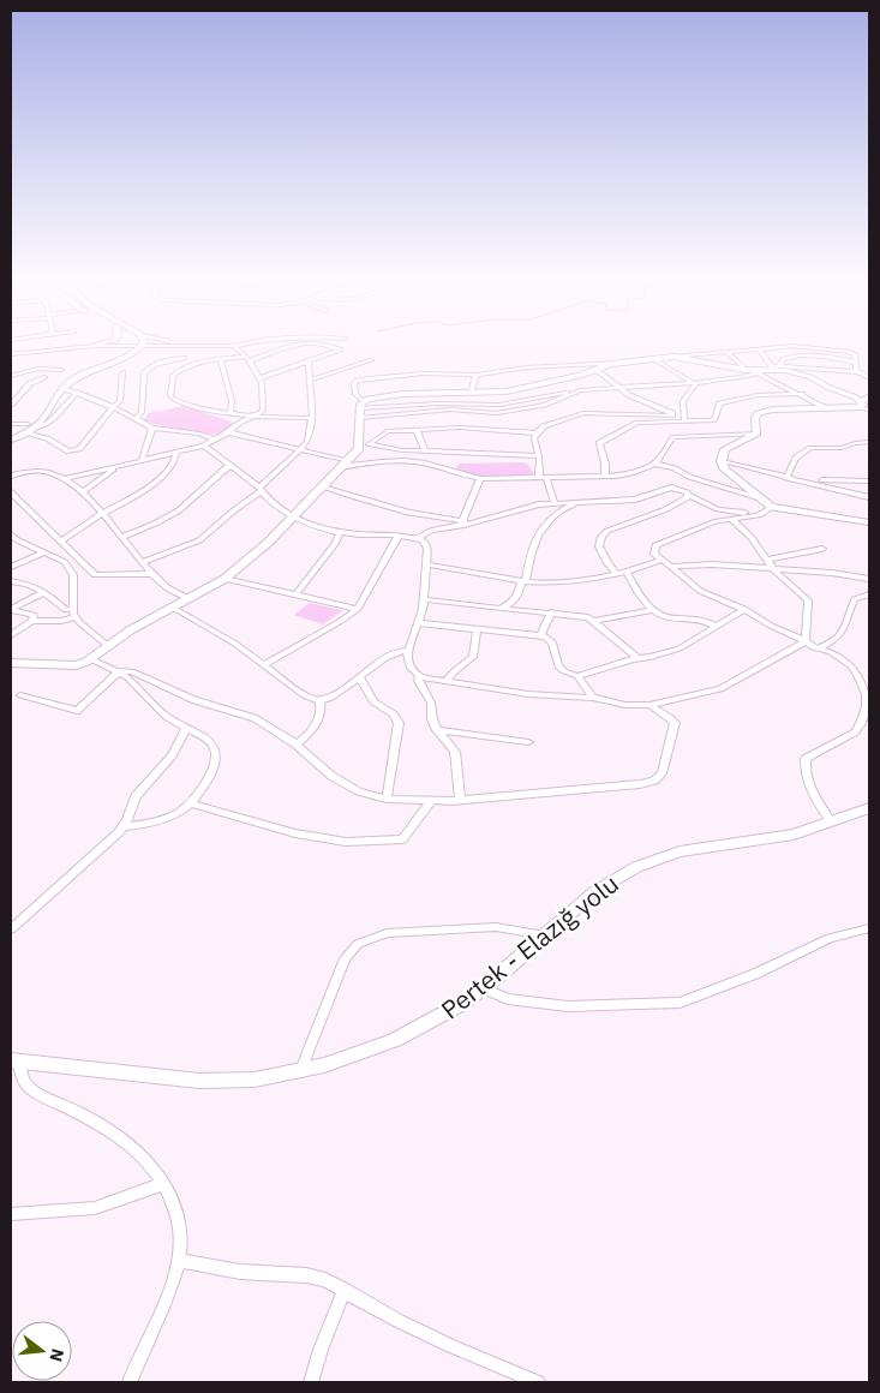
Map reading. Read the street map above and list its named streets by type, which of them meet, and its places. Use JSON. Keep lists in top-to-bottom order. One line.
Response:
{"streets":{"main road":["Pertek - Elazığ yolu"]},"north":"right"}
